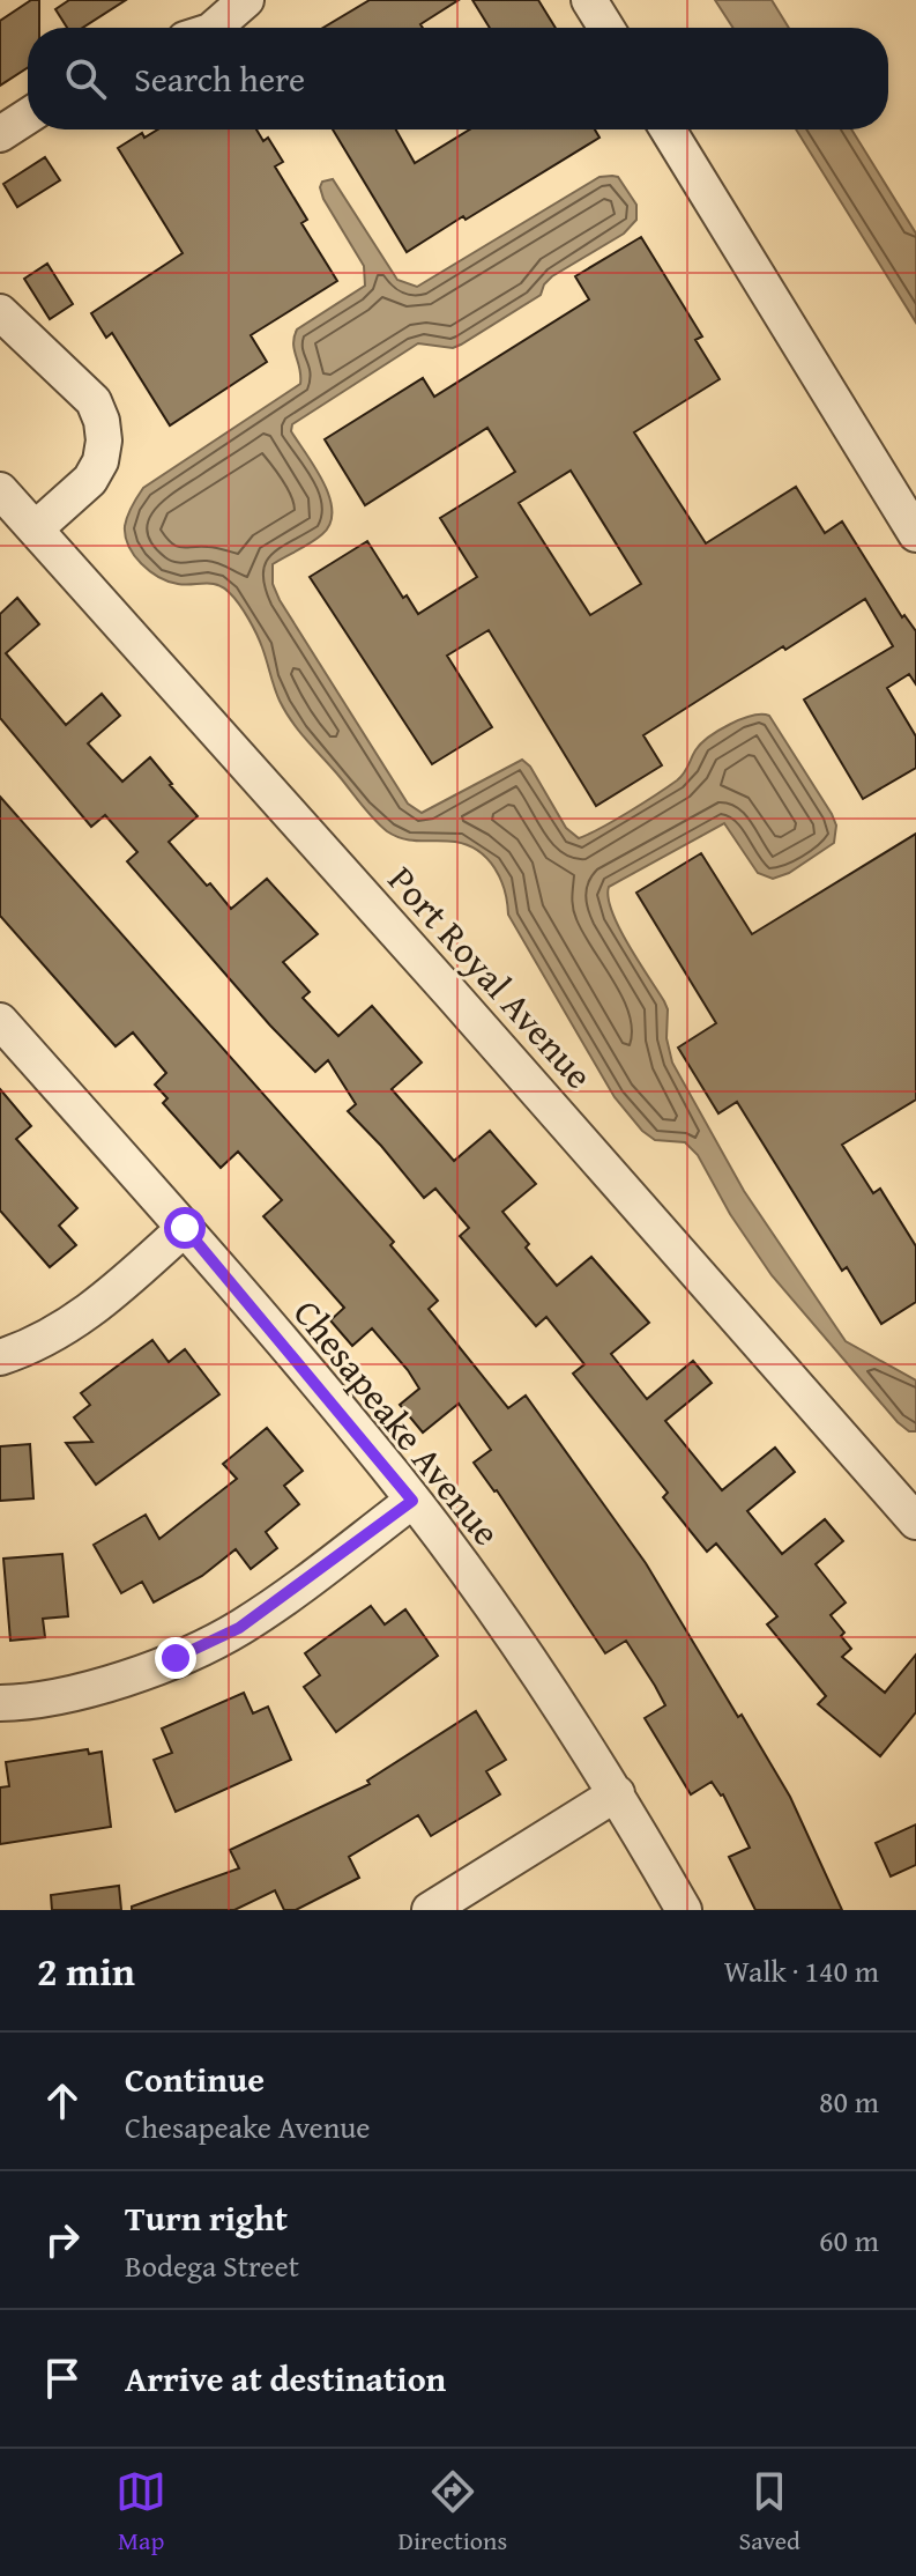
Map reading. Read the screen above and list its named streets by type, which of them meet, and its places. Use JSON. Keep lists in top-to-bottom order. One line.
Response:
{"streets":{"street":["Port Royal Avenue","Chesapeake Avenue"]},"page":{"search":"Search here","heading":["2 min","Walk · 140 m"],"list":[["Continue","Chesapeake Avenue","80 m"],["Turn right","Bodega Street","60 m"],"Arrive at destination"],"nav":["Map","Directions","Saved"]}}
